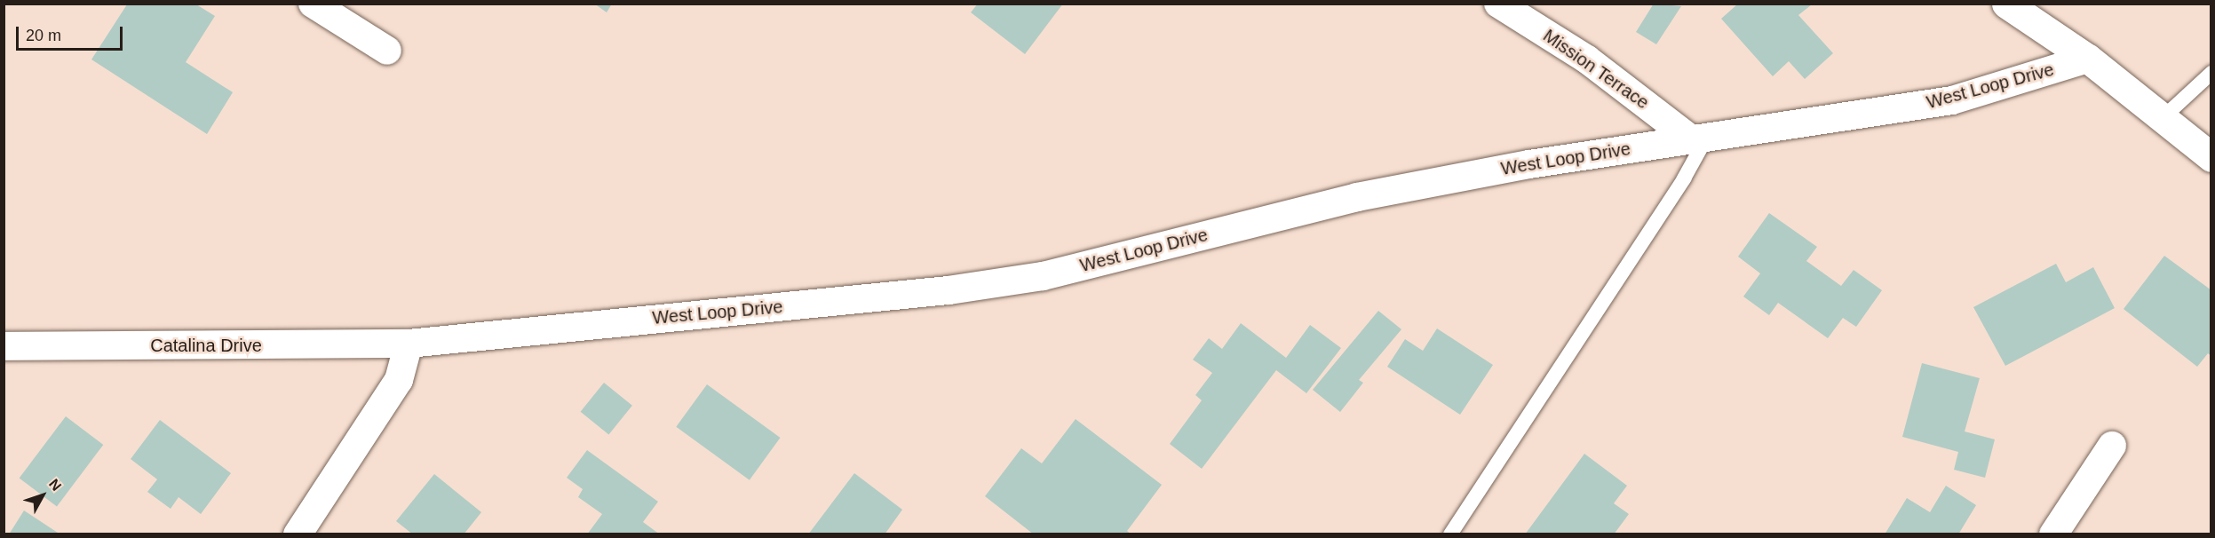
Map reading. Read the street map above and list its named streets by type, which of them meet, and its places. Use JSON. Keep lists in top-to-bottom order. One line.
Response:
{"streets":{"street":["Mission Terrace","West Loop Drive","Catalina Drive"]},"crossings":[["Mission Terrace","West Loop Drive"],["West Loop Drive","Catalina Drive"]],"scale_bar":"20 m","north":"top right"}
